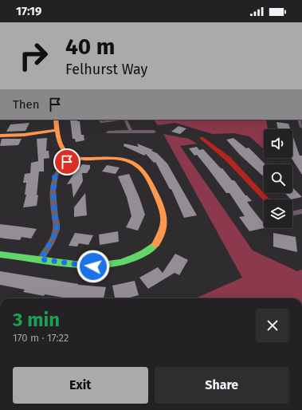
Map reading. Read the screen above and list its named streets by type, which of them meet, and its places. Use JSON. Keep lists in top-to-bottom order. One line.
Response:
{"page":{"status":"17:19","turn":["40 m","Felhurst Way"],"then":"Then","heading":["3 min","170 m · 17:22"],"buttons":["Exit","Share"]}}
